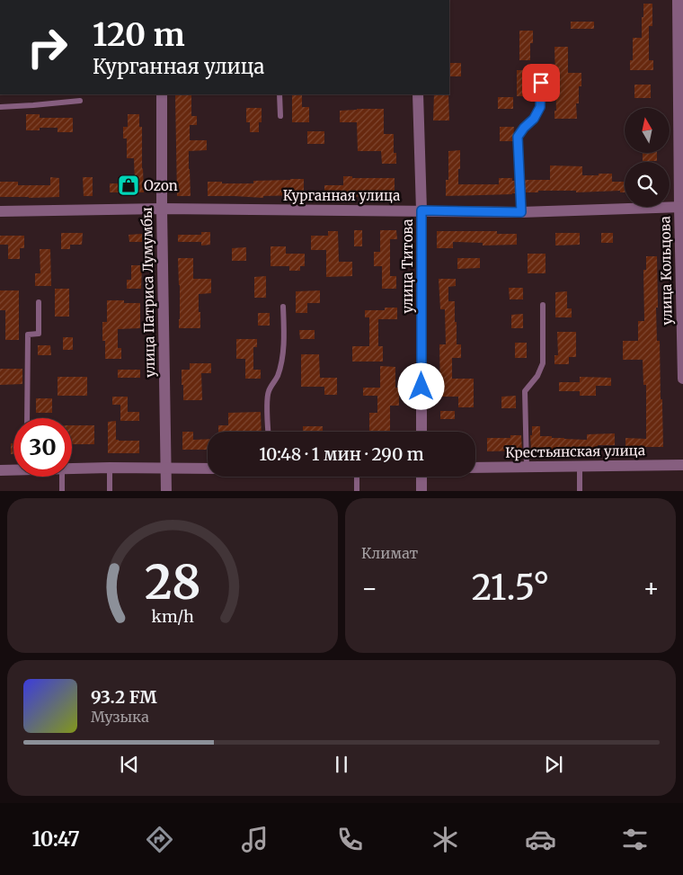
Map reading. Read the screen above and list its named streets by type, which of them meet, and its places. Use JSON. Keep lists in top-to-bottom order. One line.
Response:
{"streets":{"street":["Курганная улица","улица Титова","улица Кольцова","улица Патриса Лумумбы","Крестьянская улица"]},"crossings":[["Курганная улица","улица Титова"],["Курганная улица","улица Кольцова"],["Курганная улица","улица Патриса Лумумбы"]],"places":{"shop":["Ozon"]},"north":"top","page":{"turn":["120 m","Курганная улица"],"limit":"30","trip":"10:48 · 1 мин · 290 m","tile":"Климат","heat":["−","21.5°","+"],"song":["93.2 FM","Музыка"],"tabs":"10:47","gauge":["28","km/h"]}}
